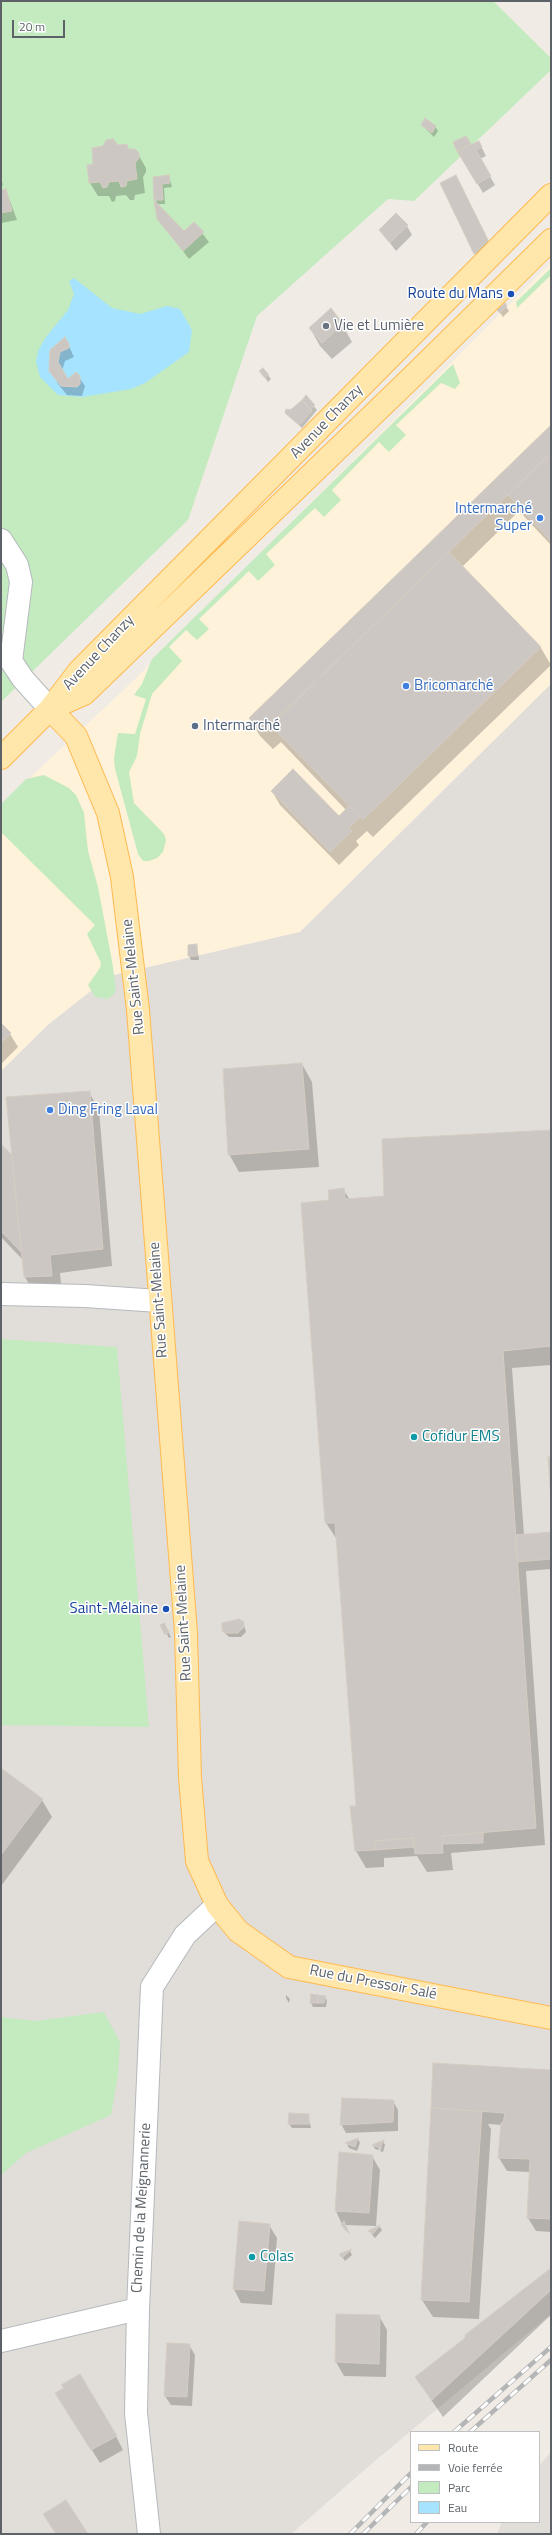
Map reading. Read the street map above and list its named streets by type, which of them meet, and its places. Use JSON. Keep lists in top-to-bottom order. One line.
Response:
{"streets":{"main road":["Avenue Chanzy","Rue Saint-Melaine","Rue du Pressoir Salé"],"street":["Chemin de la Meignannerie"]},"crossings":[["Avenue Chanzy","Rue Saint-Melaine"],["Rue Saint-Melaine","Rue du Pressoir Salé"],["Rue Saint-Melaine","Chemin de la Meignannerie"],["Rue du Pressoir Salé","Chemin de la Meignannerie"]],"places":["Route du Mans","Vie et Lumière","Intermarché Super","Bricomarché","Intermarché","Ding Fring Laval","Cofidur EMS","Saint-Mélaine","Colas"],"legend":["Route","Voie ferrée","Parc","Eau"],"scale_bar":"20 m"}
